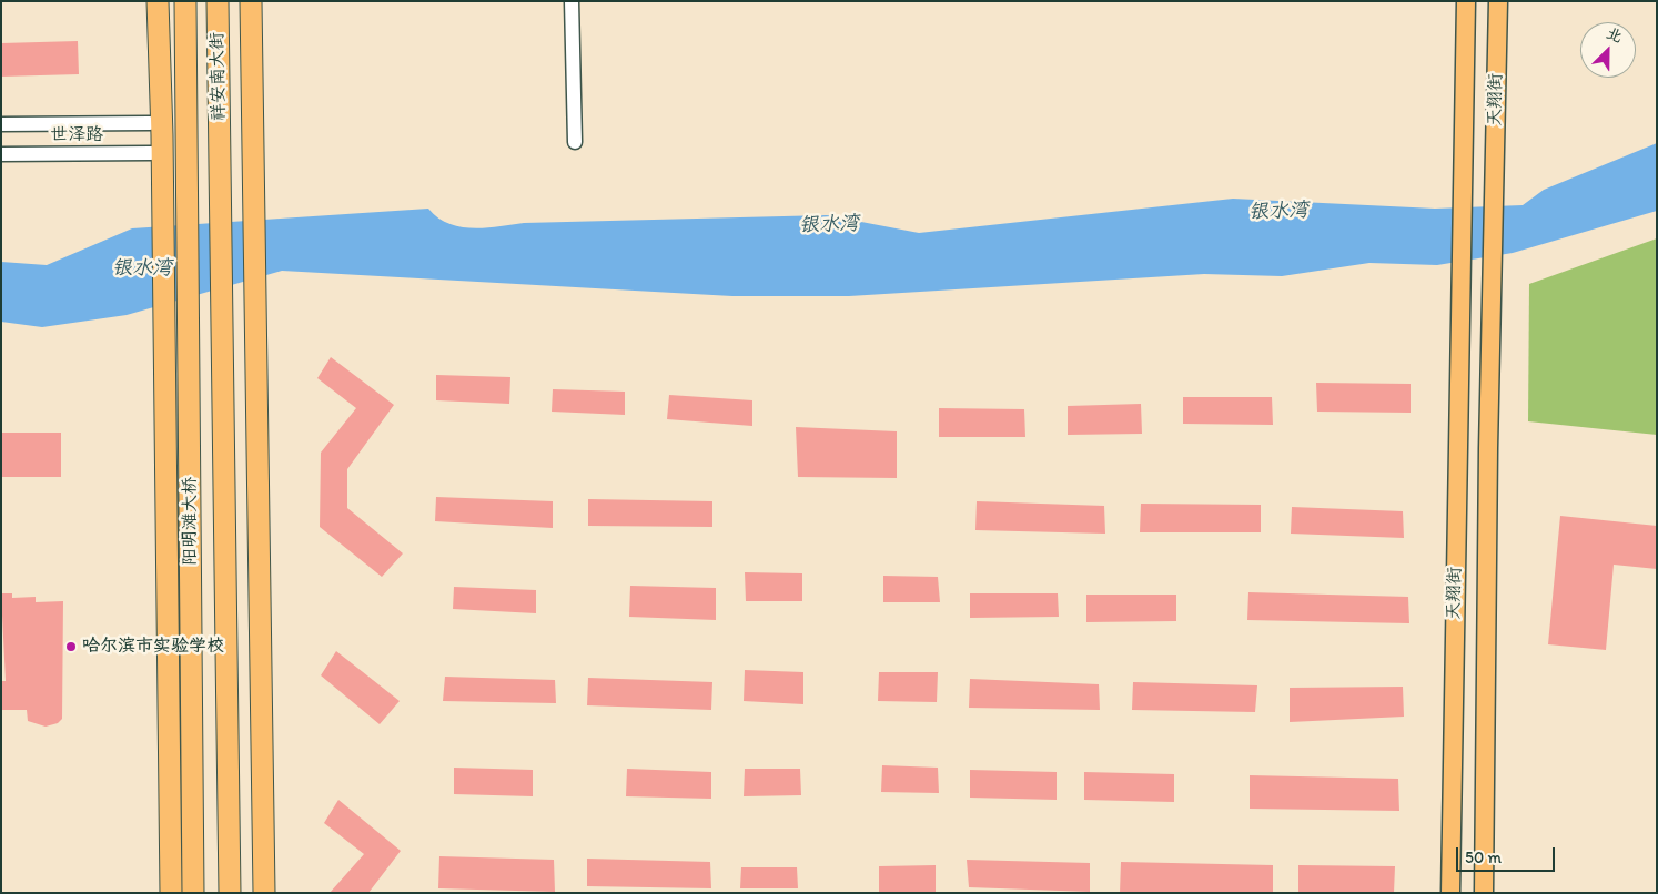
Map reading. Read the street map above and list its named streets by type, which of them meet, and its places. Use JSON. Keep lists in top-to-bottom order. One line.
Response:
{"streets":{"highway":["祥安南大街","阳明滩大桥"],"main road":["天翔街"],"street":["世泽路"]},"crossings":[["祥安南大街","阳明滩大桥"]],"water":["银水湾"],"places":["哈尔滨市实验学校"],"scale_bar":"50 m","north":"top right"}
